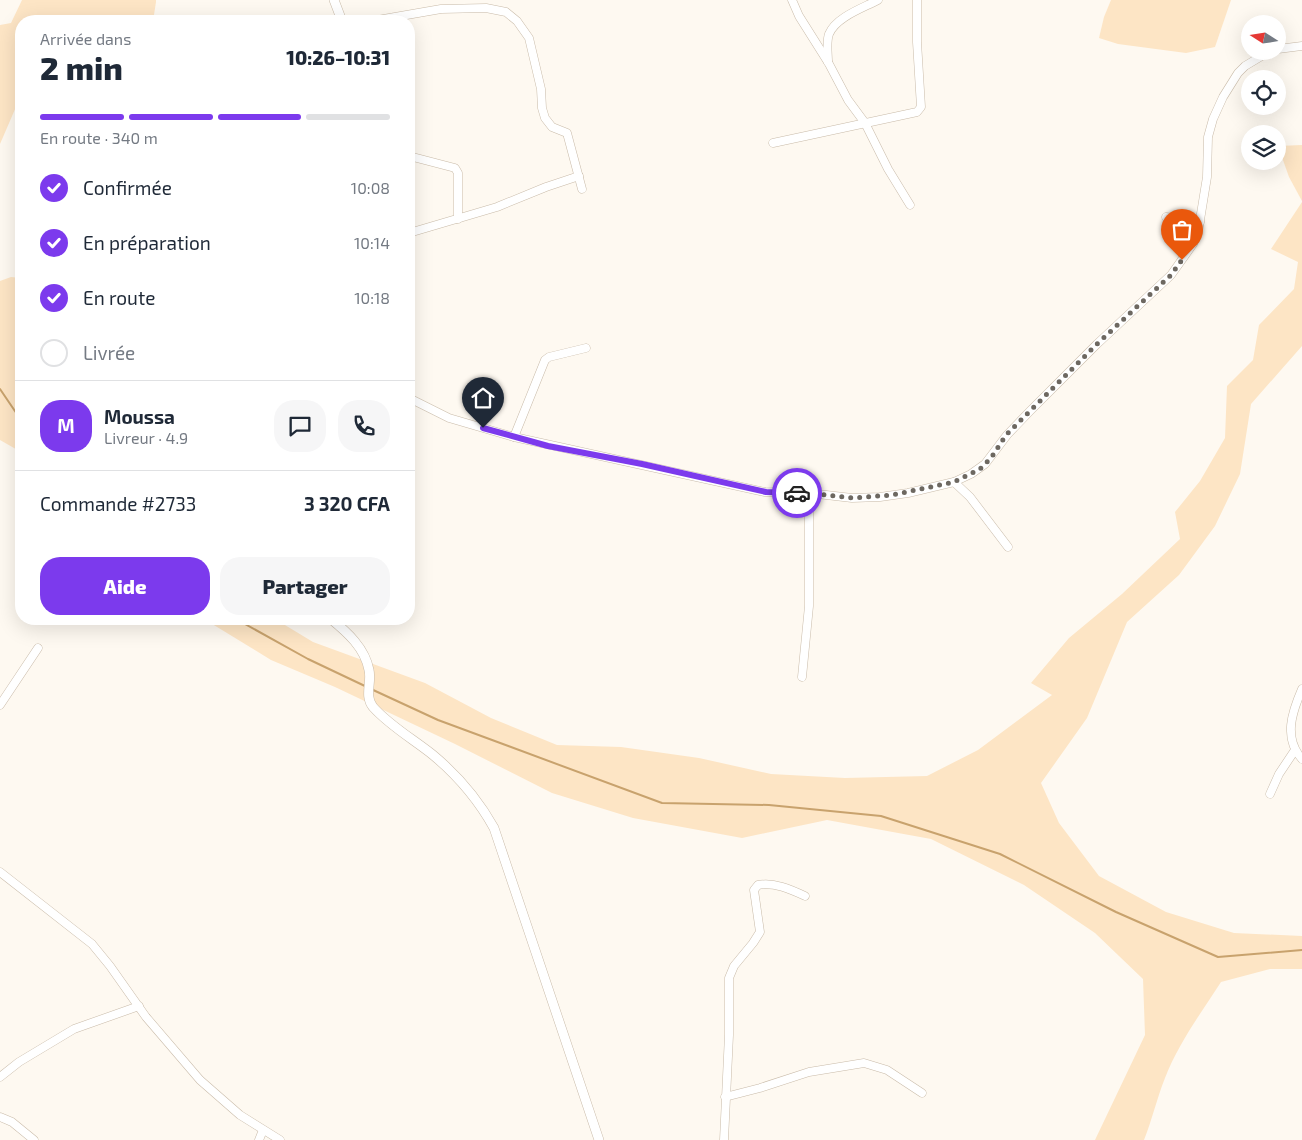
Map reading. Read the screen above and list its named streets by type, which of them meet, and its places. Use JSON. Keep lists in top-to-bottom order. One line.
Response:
{"north":"left","page":{"heading":["2 min","Arrivée dans","10:26–10:31"],"panel":["Moussa","Livreur · 4.9","Commande #2733","3 320 CFA"],"bar":"En route · 340 m","list":[["Confirmée","10:08"],["En préparation","10:14"],["En route","10:18"],"Livrée"],"round":"M","buttons":["Aide","Partager"]}}
